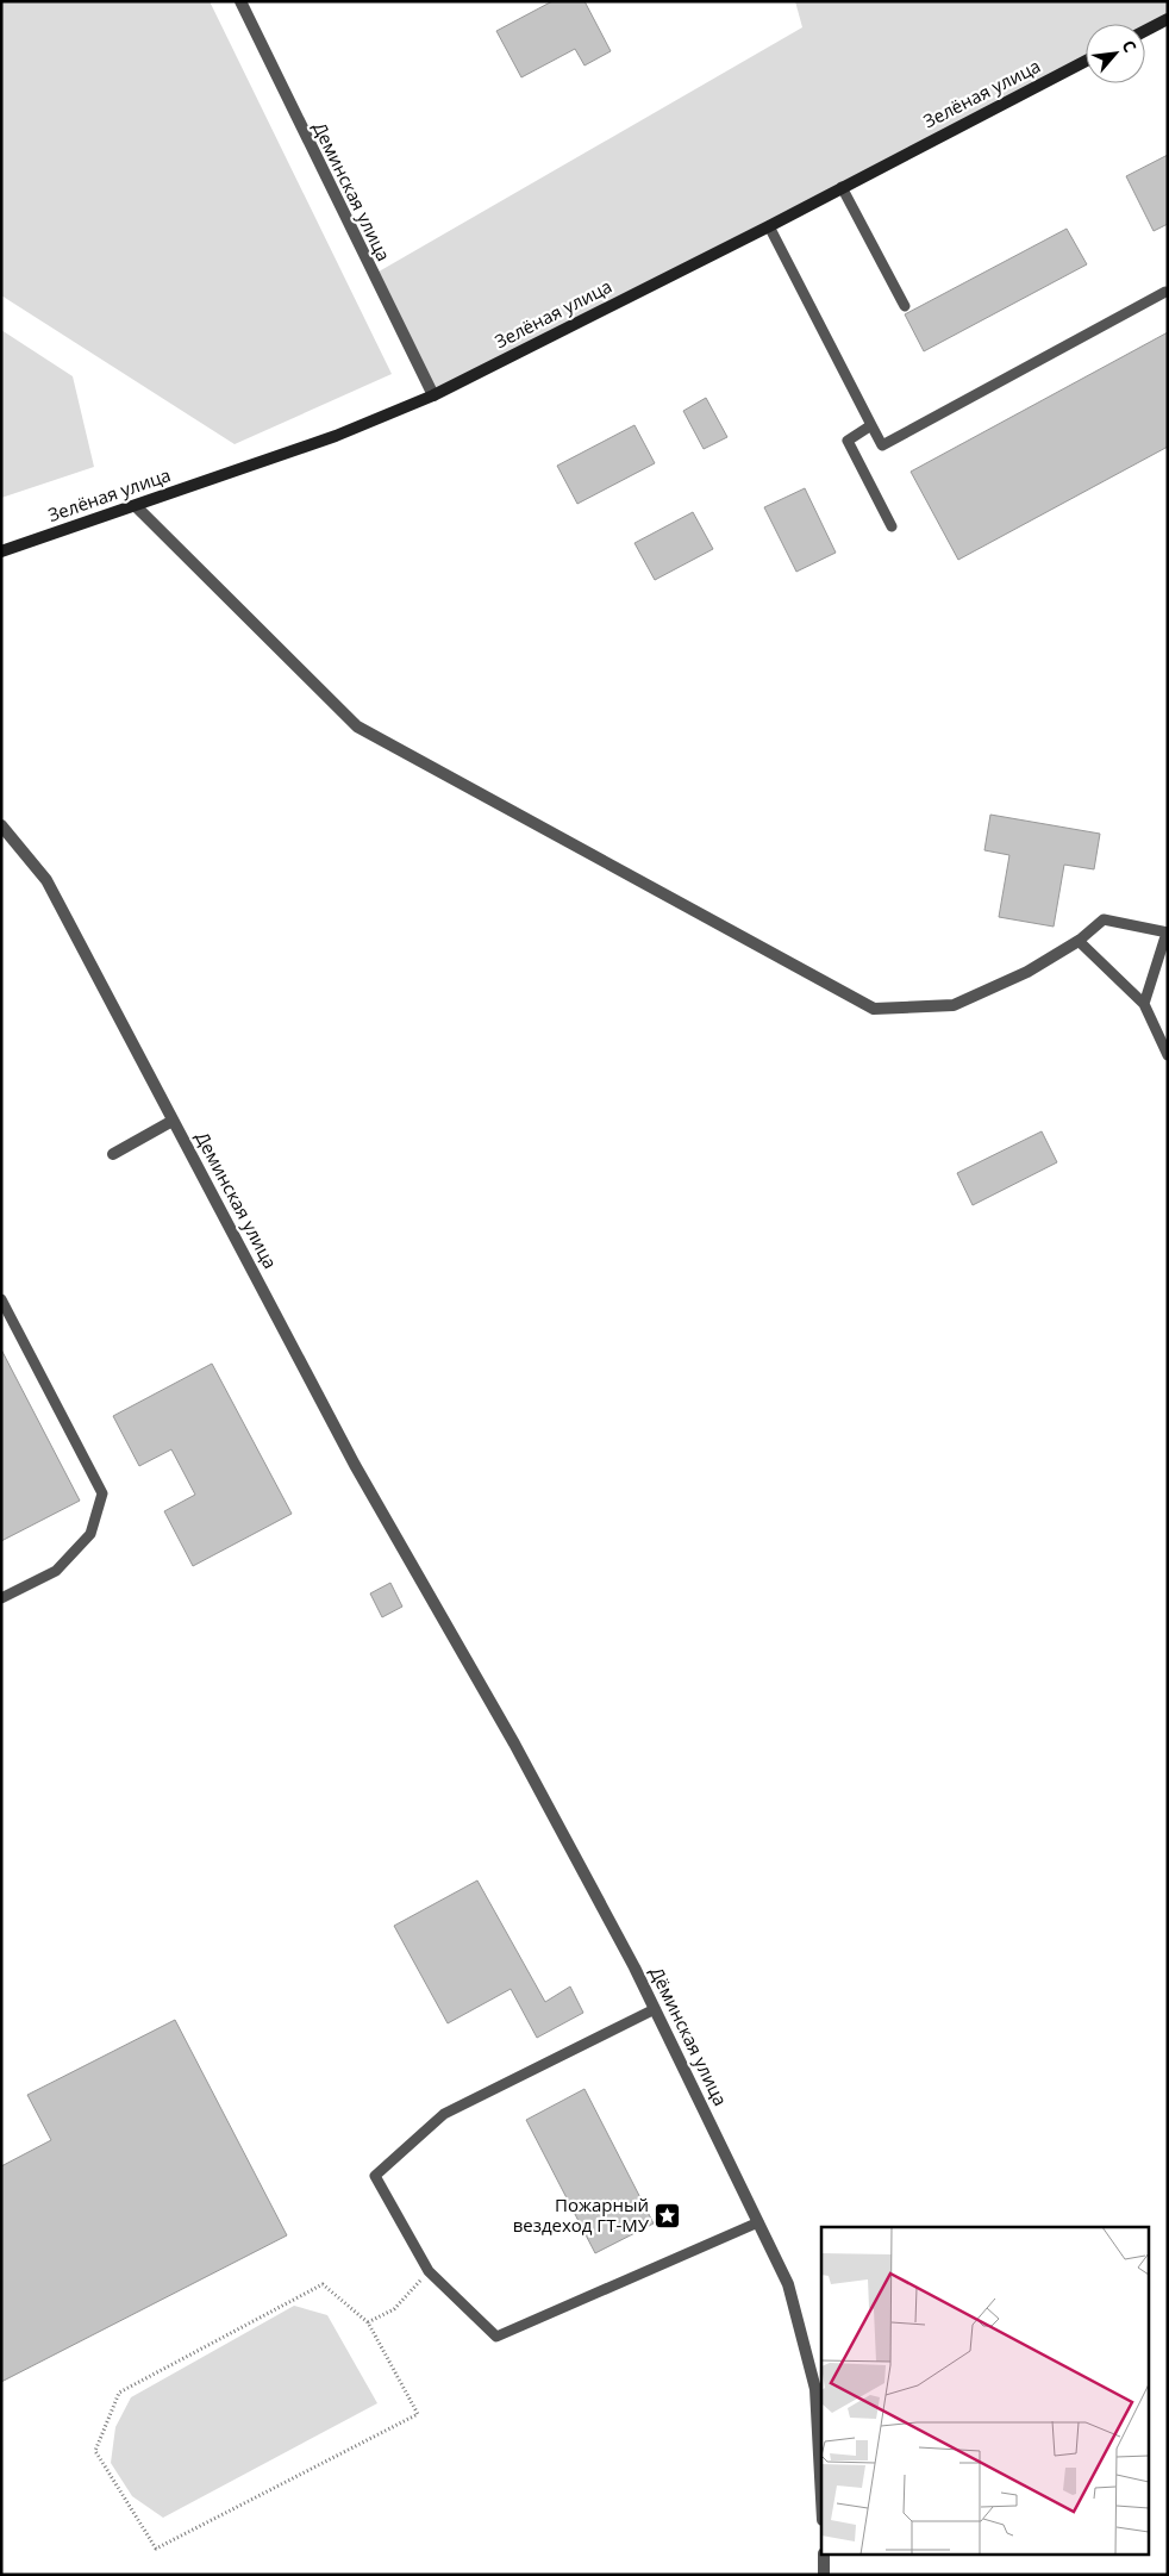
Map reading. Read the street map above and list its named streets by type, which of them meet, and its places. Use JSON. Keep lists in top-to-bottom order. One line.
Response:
{"streets":{"street":["Зелёная улица","Деминская улица","Дёминская улица"]},"crossings":[["Зелёная улица","Деминская улица"],["Деминская улица","Дёминская улица"]],"places":{"place":["Пожарный вездеход ГТ-МУ"]},"north":"top right"}
